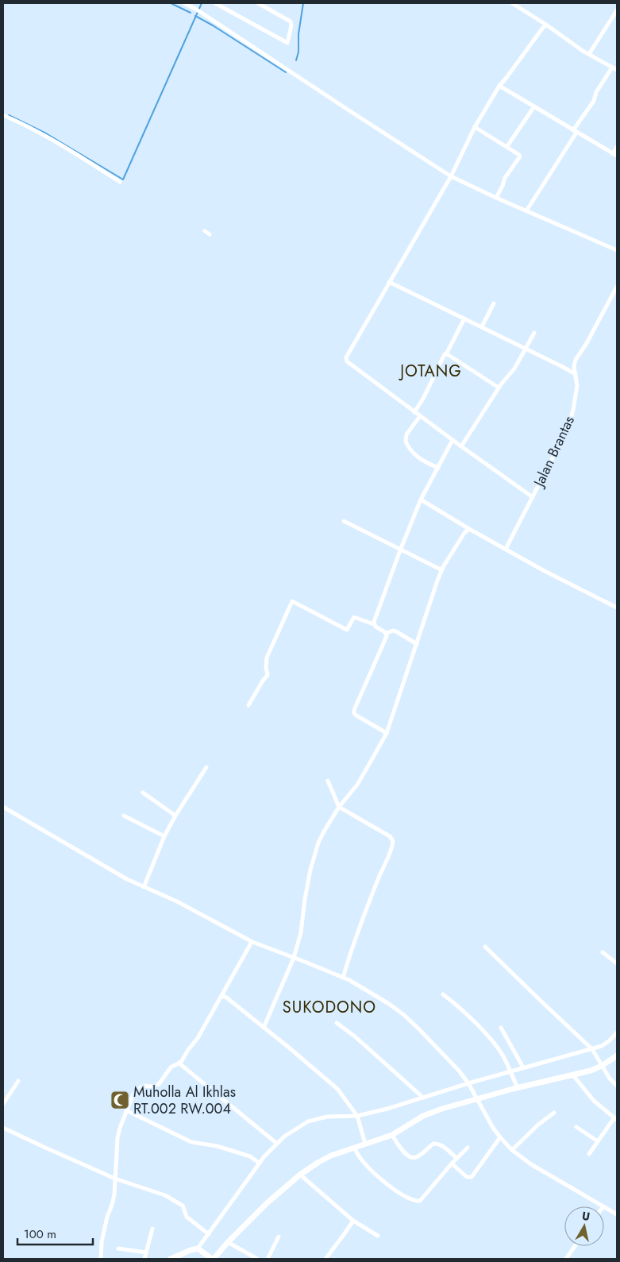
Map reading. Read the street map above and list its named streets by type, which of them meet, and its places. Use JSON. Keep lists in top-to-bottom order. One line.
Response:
{"streets":{"street":["Jalan Brantas"]},"districts":["JOTANG","SUKODONO"],"places":{"mosque":["Muholla Al Ikhlas RT.002 RW.004"]},"scale_bar":"100 m","north":"top"}
